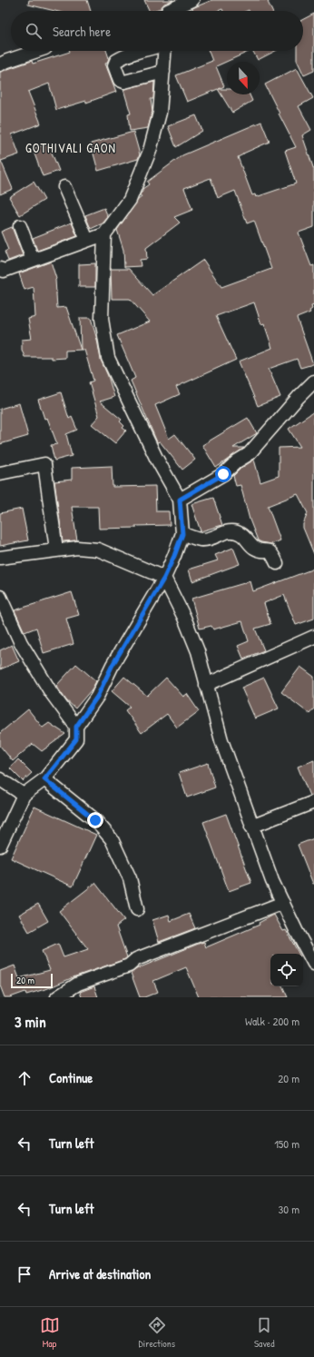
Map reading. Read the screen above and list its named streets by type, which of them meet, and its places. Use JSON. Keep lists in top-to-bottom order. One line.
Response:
{"districts":["GOTHIVALI GAON"],"scale_bar":"20 m","north":"bottom","page":{"search":"Search here","scale":"20 m","heading":["3 min","Walk · 200 m"],"list":[["Continue","20 m"],["Turn left","150 m"],["Turn left","30 m"],"Arrive at destination"],"nav":["Map","Directions","Saved"]}}
